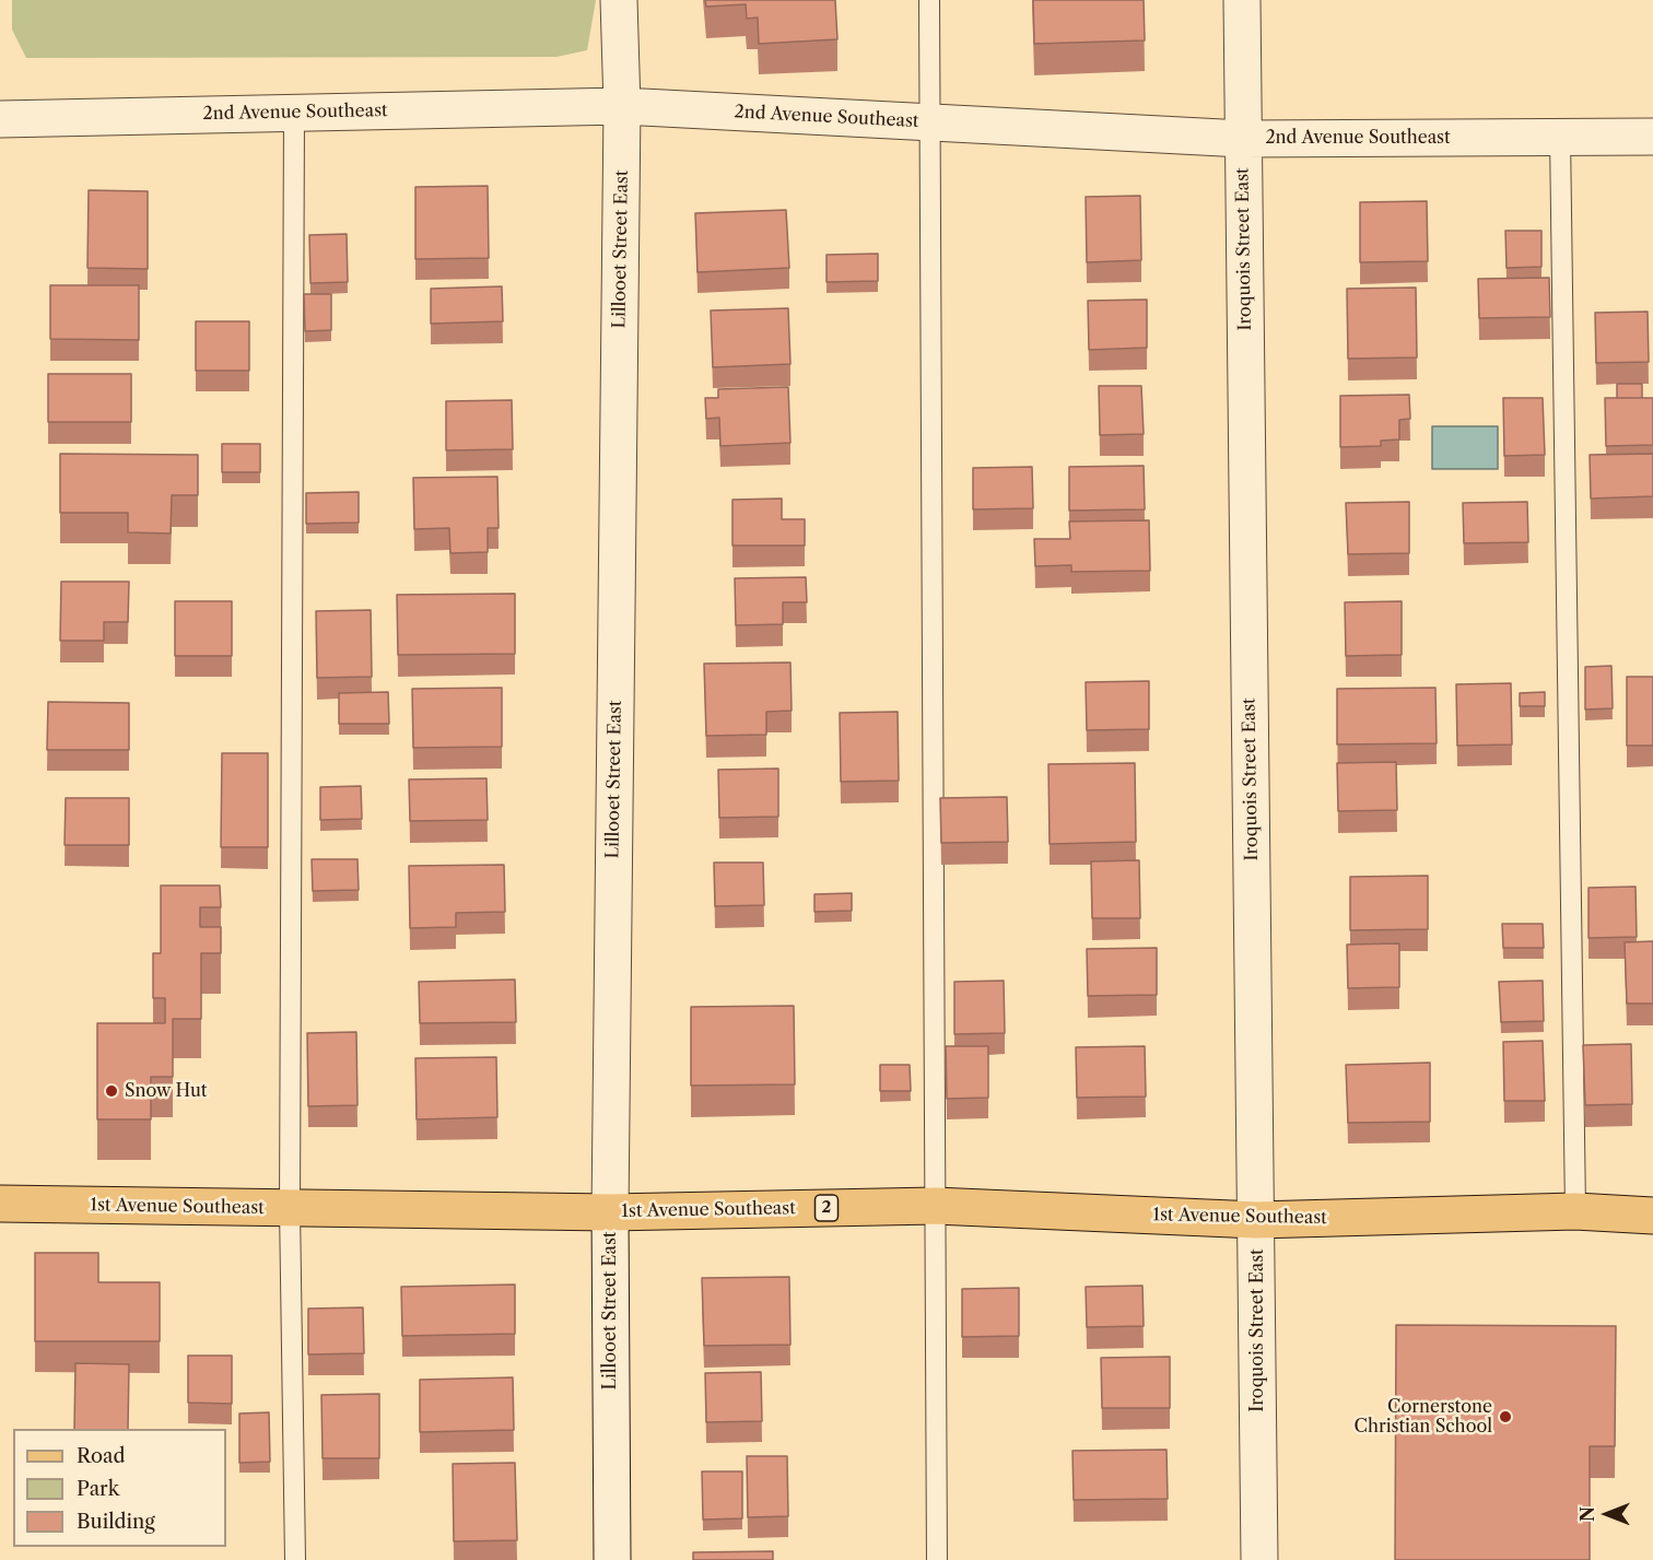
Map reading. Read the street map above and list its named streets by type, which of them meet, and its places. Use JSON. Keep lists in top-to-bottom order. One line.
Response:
{"streets":{"main road":["1st Avenue Southeast","2"],"street":["2nd Avenue Southeast","Lillooet Street East","Iroquois Street East"]},"crossings":[["2nd Avenue Southeast","Lillooet Street East"],["2nd Avenue Southeast","Iroquois Street East"],["Lillooet Street East","1st Avenue Southeast"],["Iroquois Street East","1st Avenue Southeast"]],"places":["Snow Hut","Cornerstone Christian School"],"legend":["Road","Park","Building"],"north":"left"}
